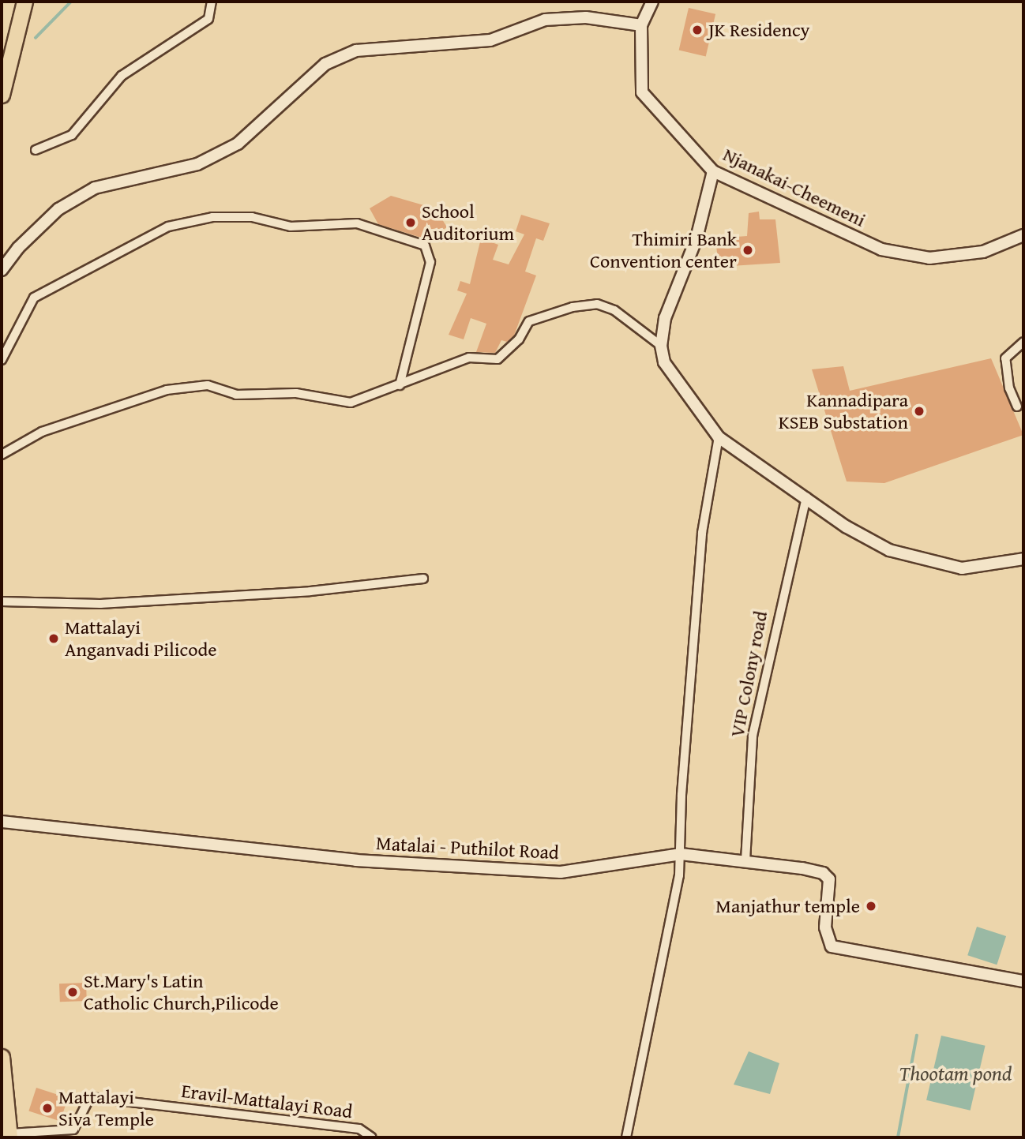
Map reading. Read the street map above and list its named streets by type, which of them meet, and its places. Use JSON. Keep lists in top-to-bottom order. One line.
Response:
{"streets":{"street":["Njanakai-Cheemeni","VIP Colony road","Matalai - Puthilot Road","Eravil-Mattalayi Road"]},"crossings":[["VIP Colony road","Matalai - Puthilot Road"]],"water":["Thootam pond"],"places":["JK Residency","School Auditorium","Thimiri Bank Convention center","Kannadipara KSEB Substation","Mattalayi Anganvadi Pilicode","Manjathur temple","St.Mary's Latin Catholic Church,Pilicode","Mattalayi Siva Temple"]}
